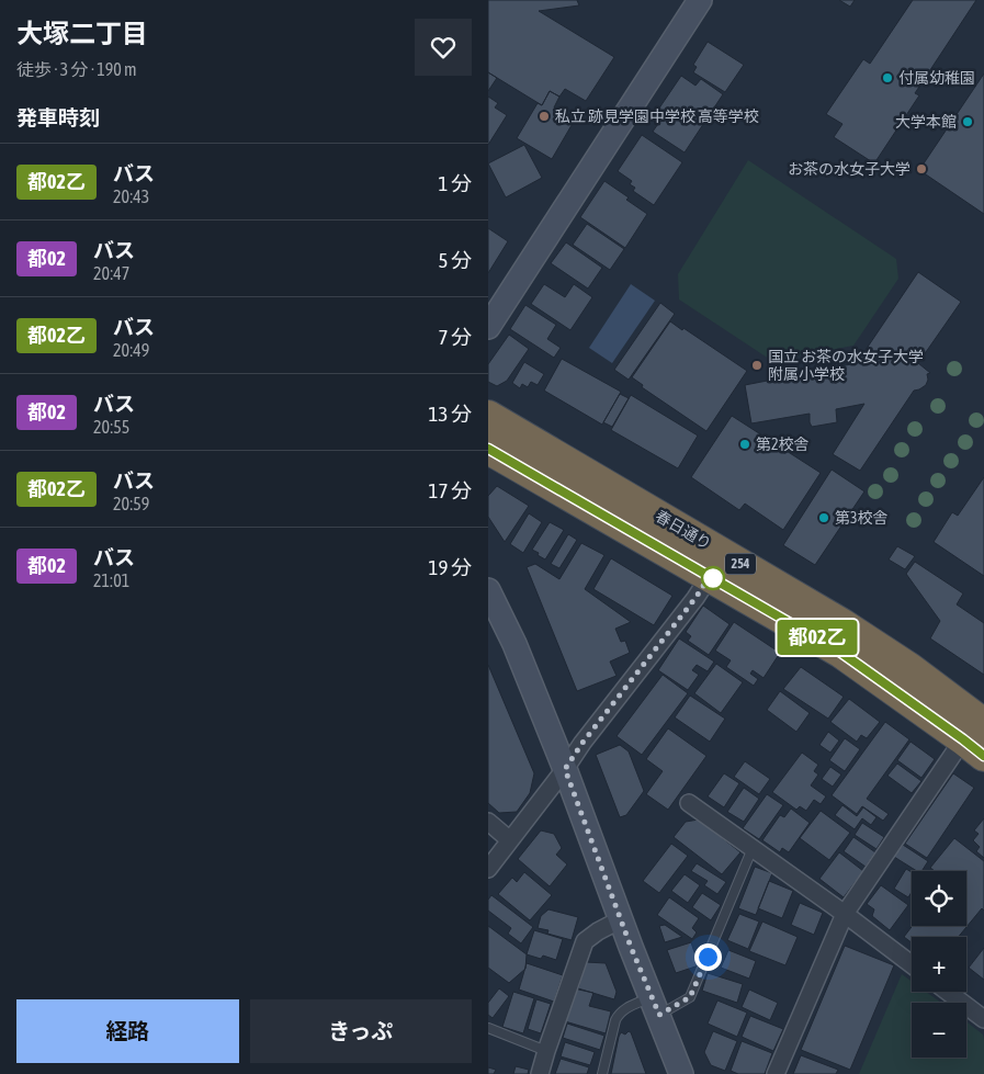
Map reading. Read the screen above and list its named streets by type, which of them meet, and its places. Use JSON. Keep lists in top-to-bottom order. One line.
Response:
{"streets":{"highway":["春日通り","254"]},"places":["付属幼稚園","私立 跡見学園中学校 高等学校","大学本館","お茶の水女子大学","国立 お茶の水女子大学 附属小学校","第2校舎","第3校舎"],"lines":["bus line 都02乙"],"page":{"heading":[["大塚二丁目","徒歩 · 3 分 · 190 m"],"発車時刻"],"on_map":"都02乙","list":[{"mark":"都02乙","name":"バス","note":"20:43","value":"1 分"},{"mark":"都02","name":"バス","note":"20:47","value":"5 分"},{"mark":"都02乙","name":"バス","note":"20:49","value":"7 分"},{"mark":"都02","name":"バス","note":"20:55","value":"13 分"},{"mark":"都02乙","name":"バス","note":"20:59","value":"17 分"},{"mark":"都02","name":"バス","note":"21:01","value":"19 分"}],"map_buttons":["+","−"],"buttons":["経路","きっぷ"]}}
